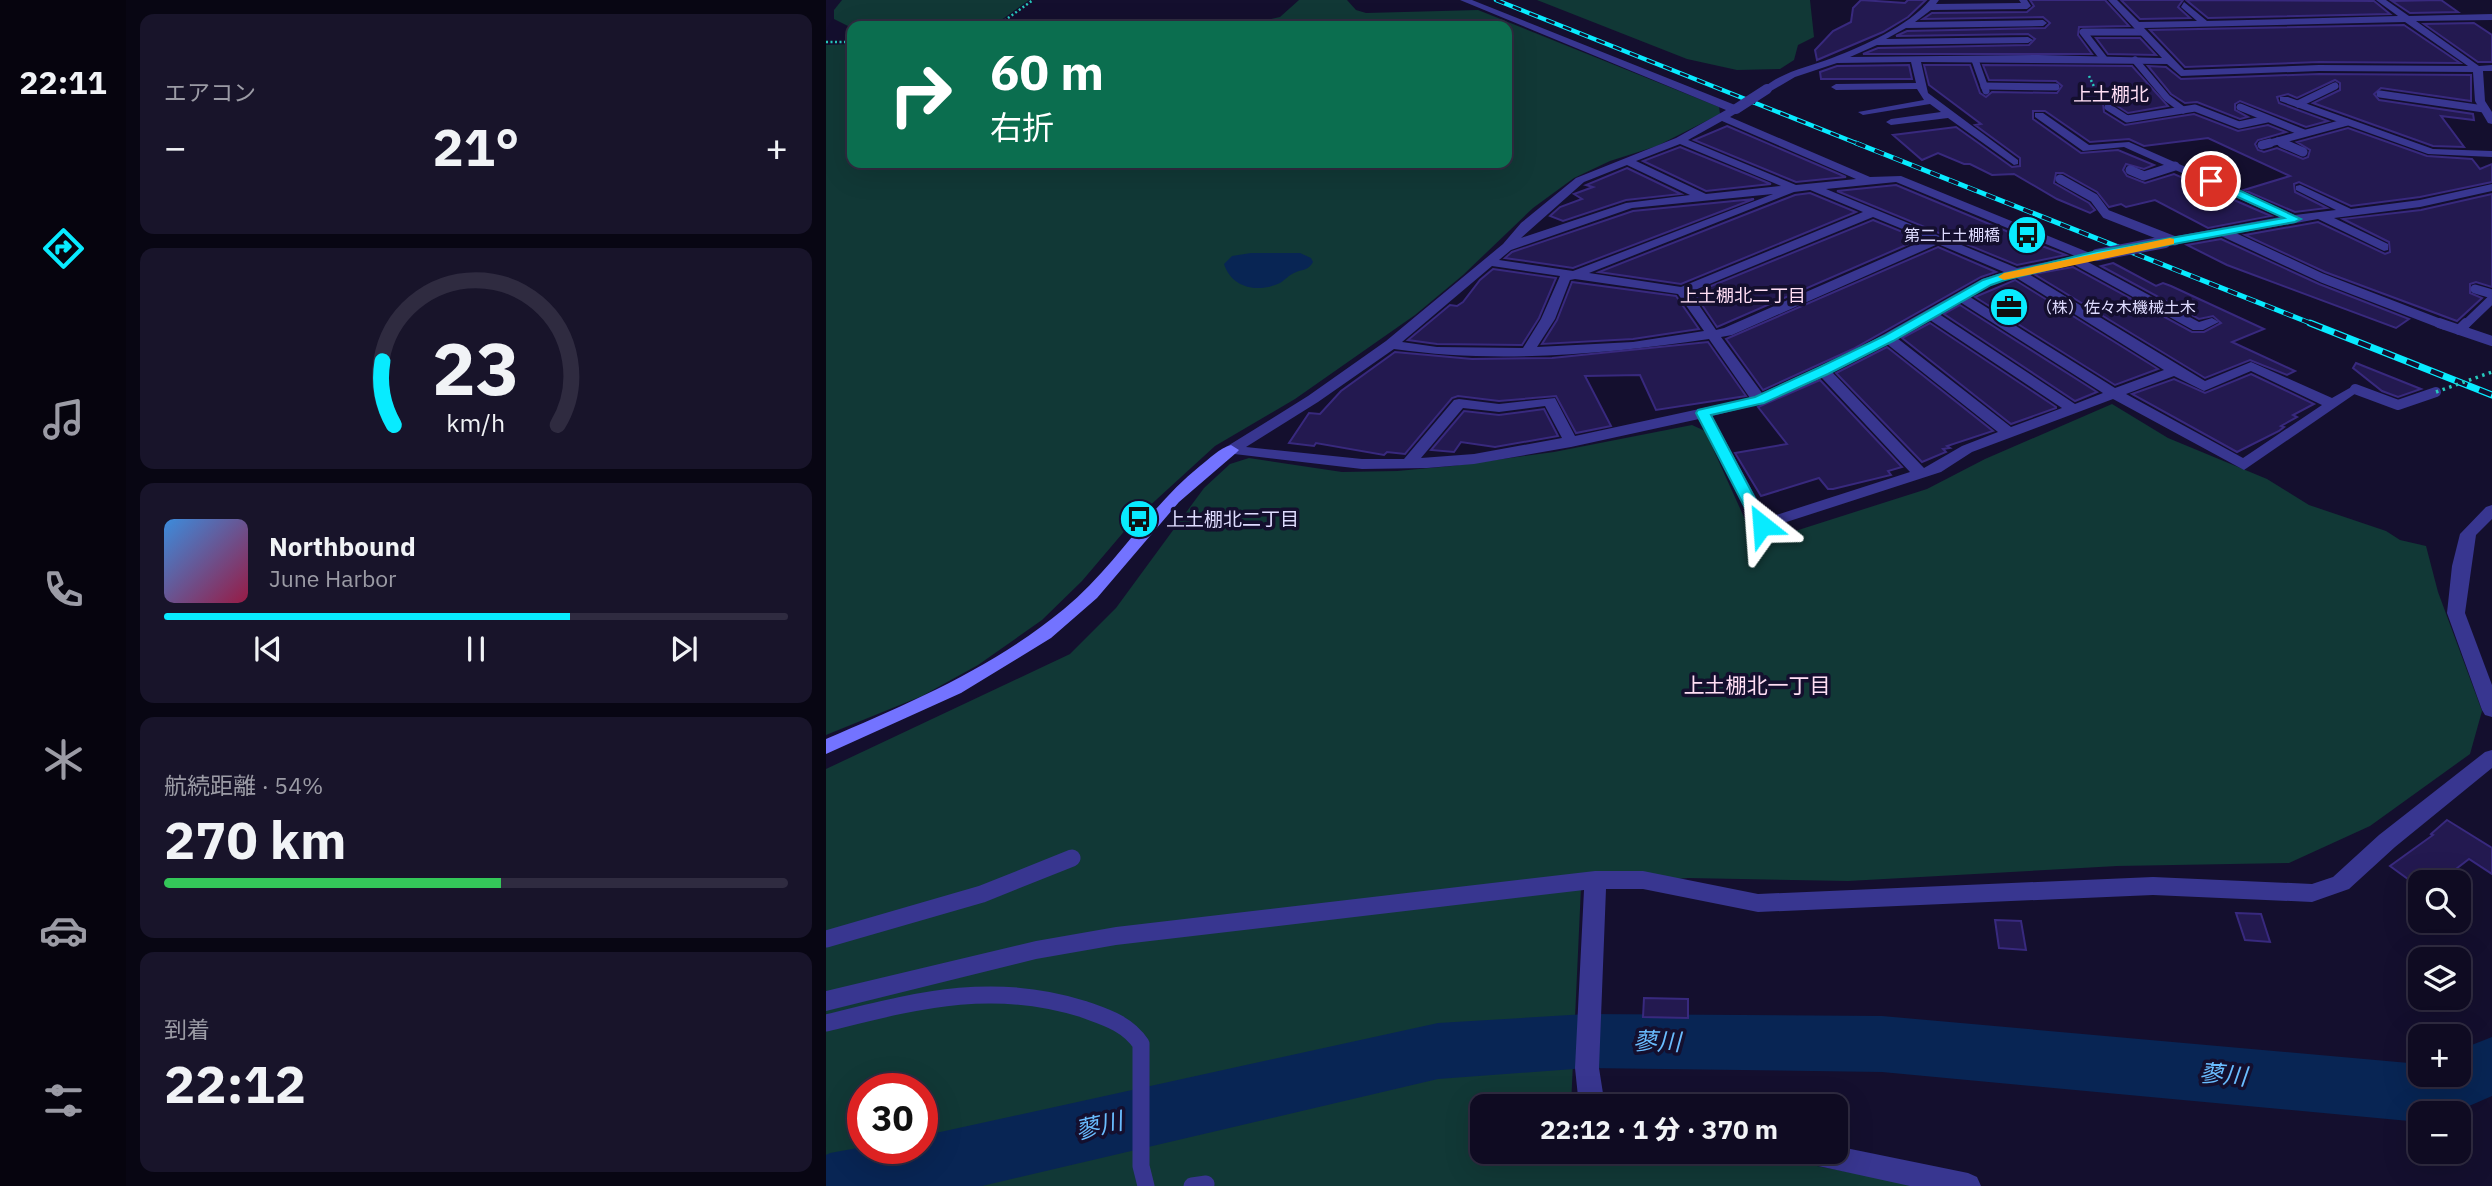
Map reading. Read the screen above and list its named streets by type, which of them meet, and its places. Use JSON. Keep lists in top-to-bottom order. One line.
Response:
{"districts":["上土棚北","上土棚北二丁目","上土棚北一丁目"],"water":["蓼川"],"places":{"bus stop":["第二上土棚橋","上土棚北二丁目"],"office":["（株）佐々木機械土木"]},"page":{"tabs":"22:11","tile":["エアコン",["航続距離 · 54%","270 km"],["到着","22:12"]],"turn":["60 m","右折"],"heat":["−","21°","+"],"song":["Northbound","June Harbor"],"map_buttons":["+","−"],"limit":"30","trip":"22:12 · 1 分 · 370 m","gauge":["23","km/h"]}}
